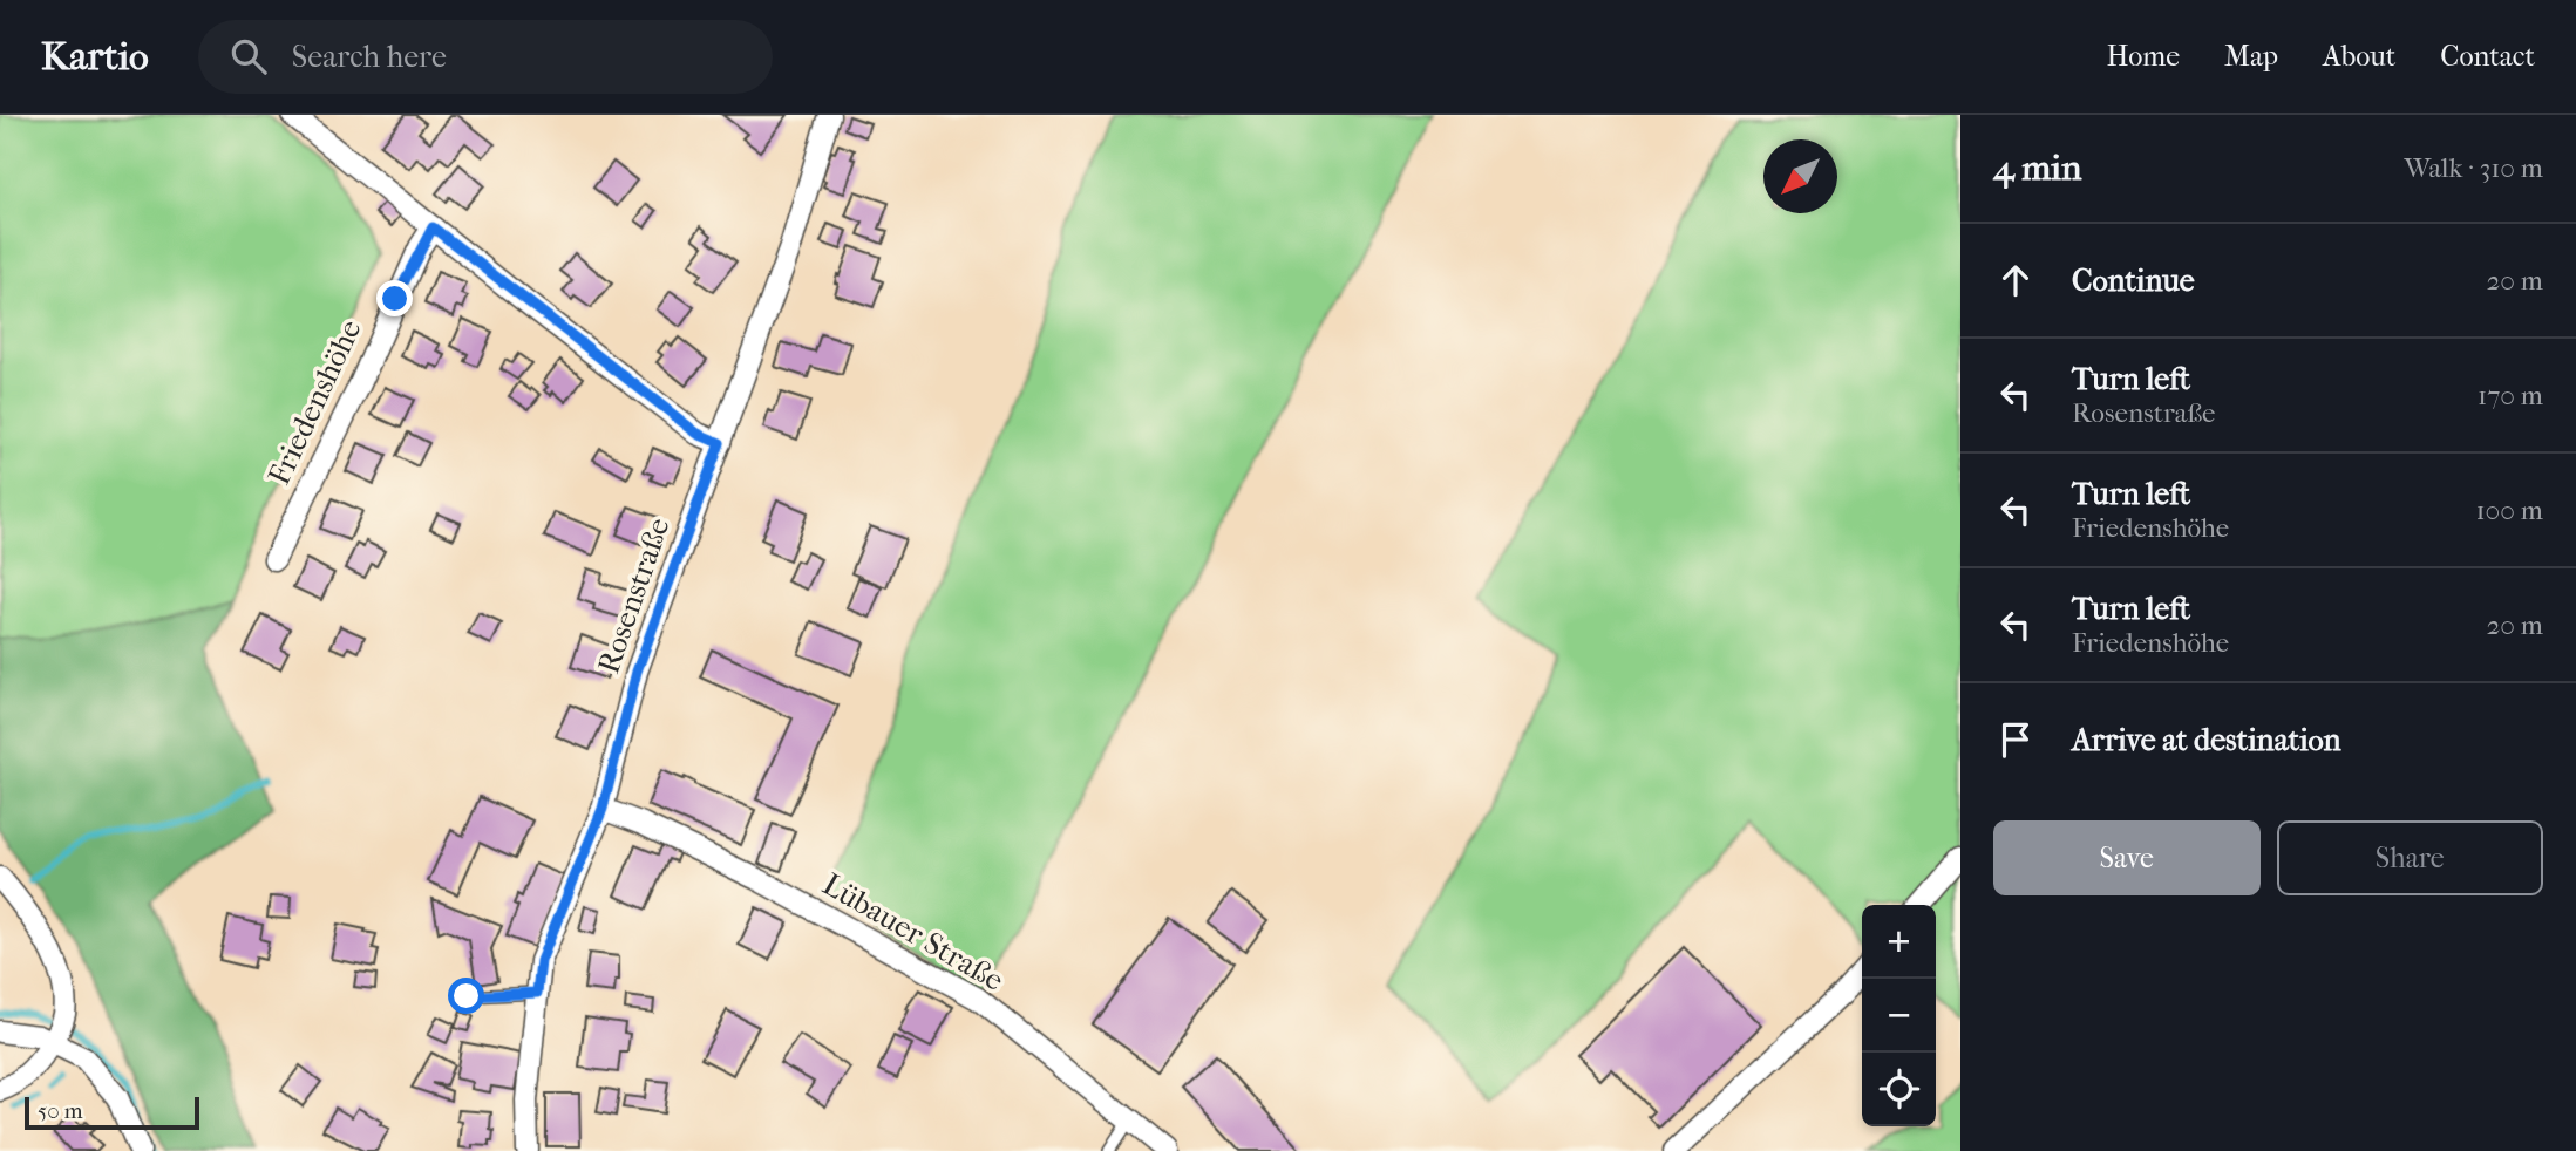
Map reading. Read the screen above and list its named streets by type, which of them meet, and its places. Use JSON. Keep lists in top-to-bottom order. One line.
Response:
{"streets":{"street":["Friedenshöhe","Rosenstraße","Lübauer Straße"]},"crossings":[["Rosenstraße","Lübauer Straße"]],"scale_bar":"50 m","north":"bottom left","page":{"header":"Kartio","search":"Search here","nav":["Home","Map","About","Contact"],"heading":["4 min","Walk · 310 m"],"list":[["Continue","20 m"],["Turn left","Rosenstraße","170 m"],["Turn left","Friedenshöhe","100 m"],["Turn left","Friedenshöhe","20 m"],"Arrive at destination"],"buttons":["Save","Share"],"map_buttons":["+","−"],"scale":"50 m"}}
